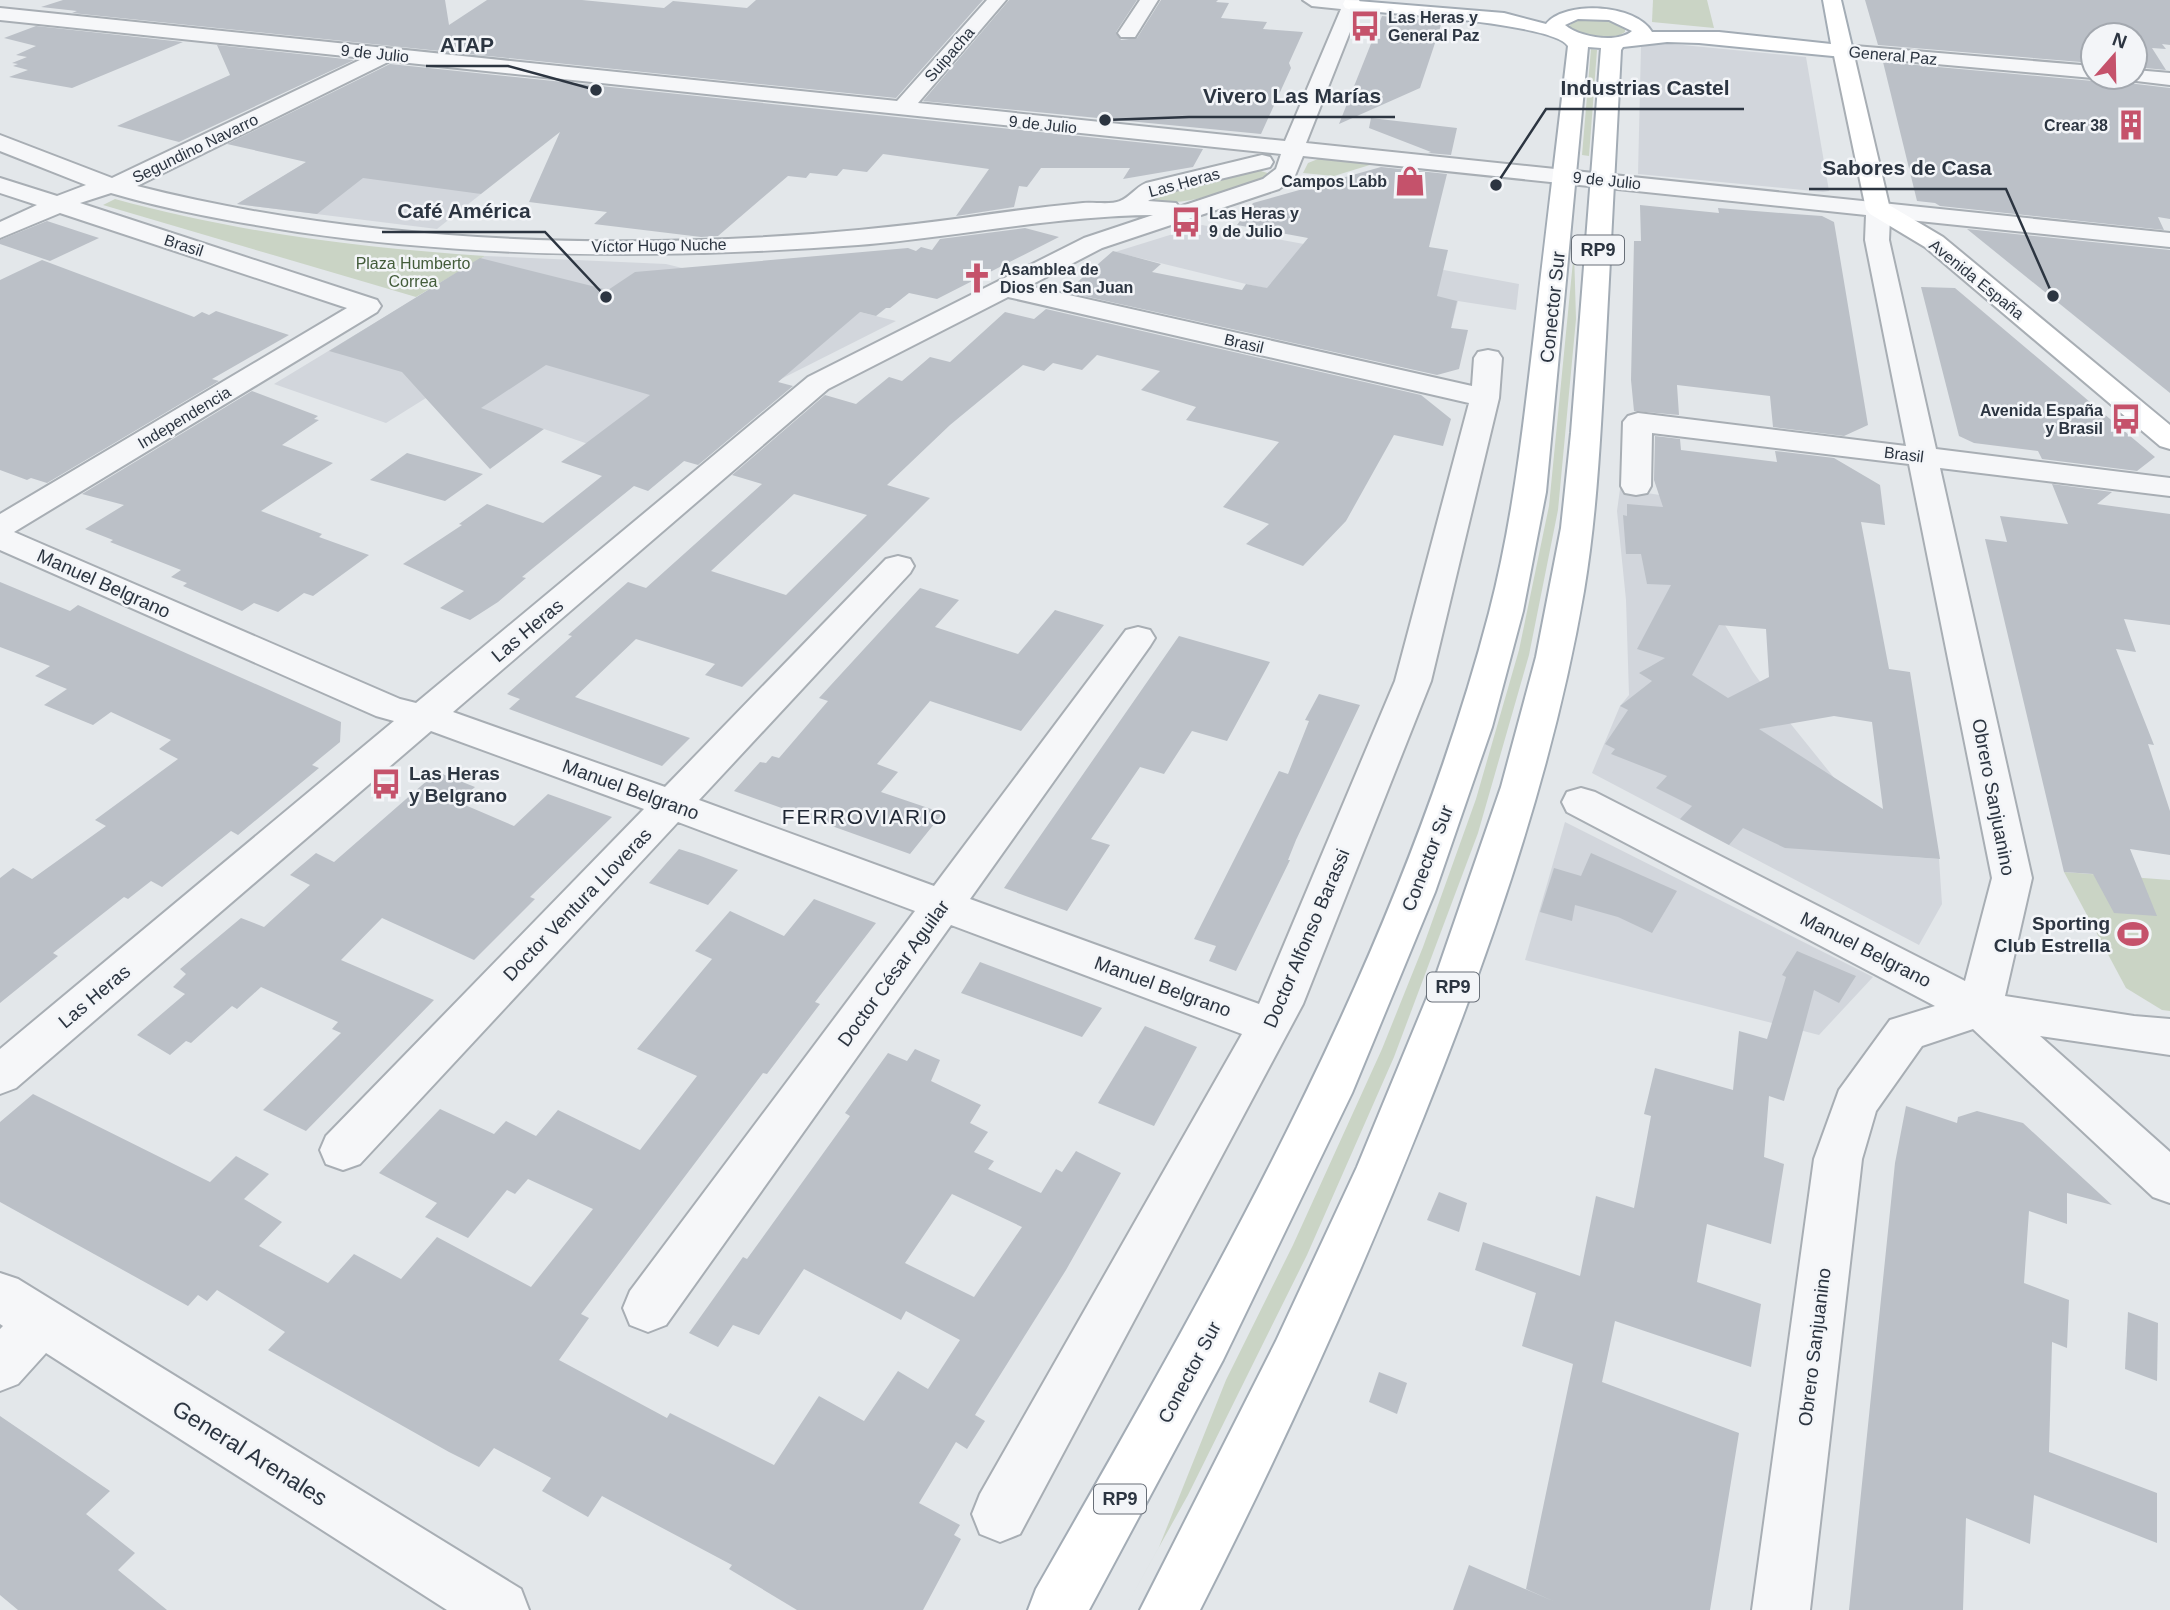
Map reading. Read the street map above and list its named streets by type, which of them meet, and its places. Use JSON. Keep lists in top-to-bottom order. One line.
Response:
{"streets":{"main road":["General Paz","RP9","Avenida España","Conector Sur"],"street":["9 de Julio","Suipacha","Segundino Navarro","Las Heras","Brasil","Víctor Hugo Nuche","Independencia","Manuel Belgrano","Obrero Sanjuanino","Doctor Ventura Lloveras","Doctor Alfonso Barassi","Doctor César Aguilar","General Arenales"]},"crossings":[["9 de Julio","Suipacha"],["9 de Julio","Segundino Navarro"],["9 de Julio","Las Heras"],["9 de Julio","Avenida España"],["9 de Julio","Conector Sur"],["9 de Julio","Obrero Sanjuanino"],["General Paz","Conector Sur"],["Segundino Navarro","Brasil"],["Segundino Navarro","Víctor Hugo Nuche"],["Las Heras","Brasil"],["Las Heras","Víctor Hugo Nuche"],["Las Heras","Manuel Belgrano"],["Brasil","Independencia"],["Brasil","Obrero Sanjuanino"],["Brasil","Doctor Alfonso Barassi"],["Avenida España","Obrero Sanjuanino"],["Manuel Belgrano","Obrero Sanjuanino"],["Manuel Belgrano","Doctor Ventura Lloveras"],["Manuel Belgrano","Doctor Alfonso Barassi"],["Manuel Belgrano","Doctor César Aguilar"]],"districts":["FERROVIARIO"],"parks":["Plaza Humberto Correa"],"places":{"bus stop":["Las Heras y General Paz","Las Heras y 9 de Julio","Avenida España y Brasil","Las Heras y Belgrano"],"other":["ATAP","Vivero Las Marías","Industrias Castel","Sabores de Casa","Café América"],"building":["Crear 38"],"shop":["Campos Labb"],"church":["Asamblea de Dios en San Juan"],"sports":["Sporting Club Estrella"]},"north":"top"}
